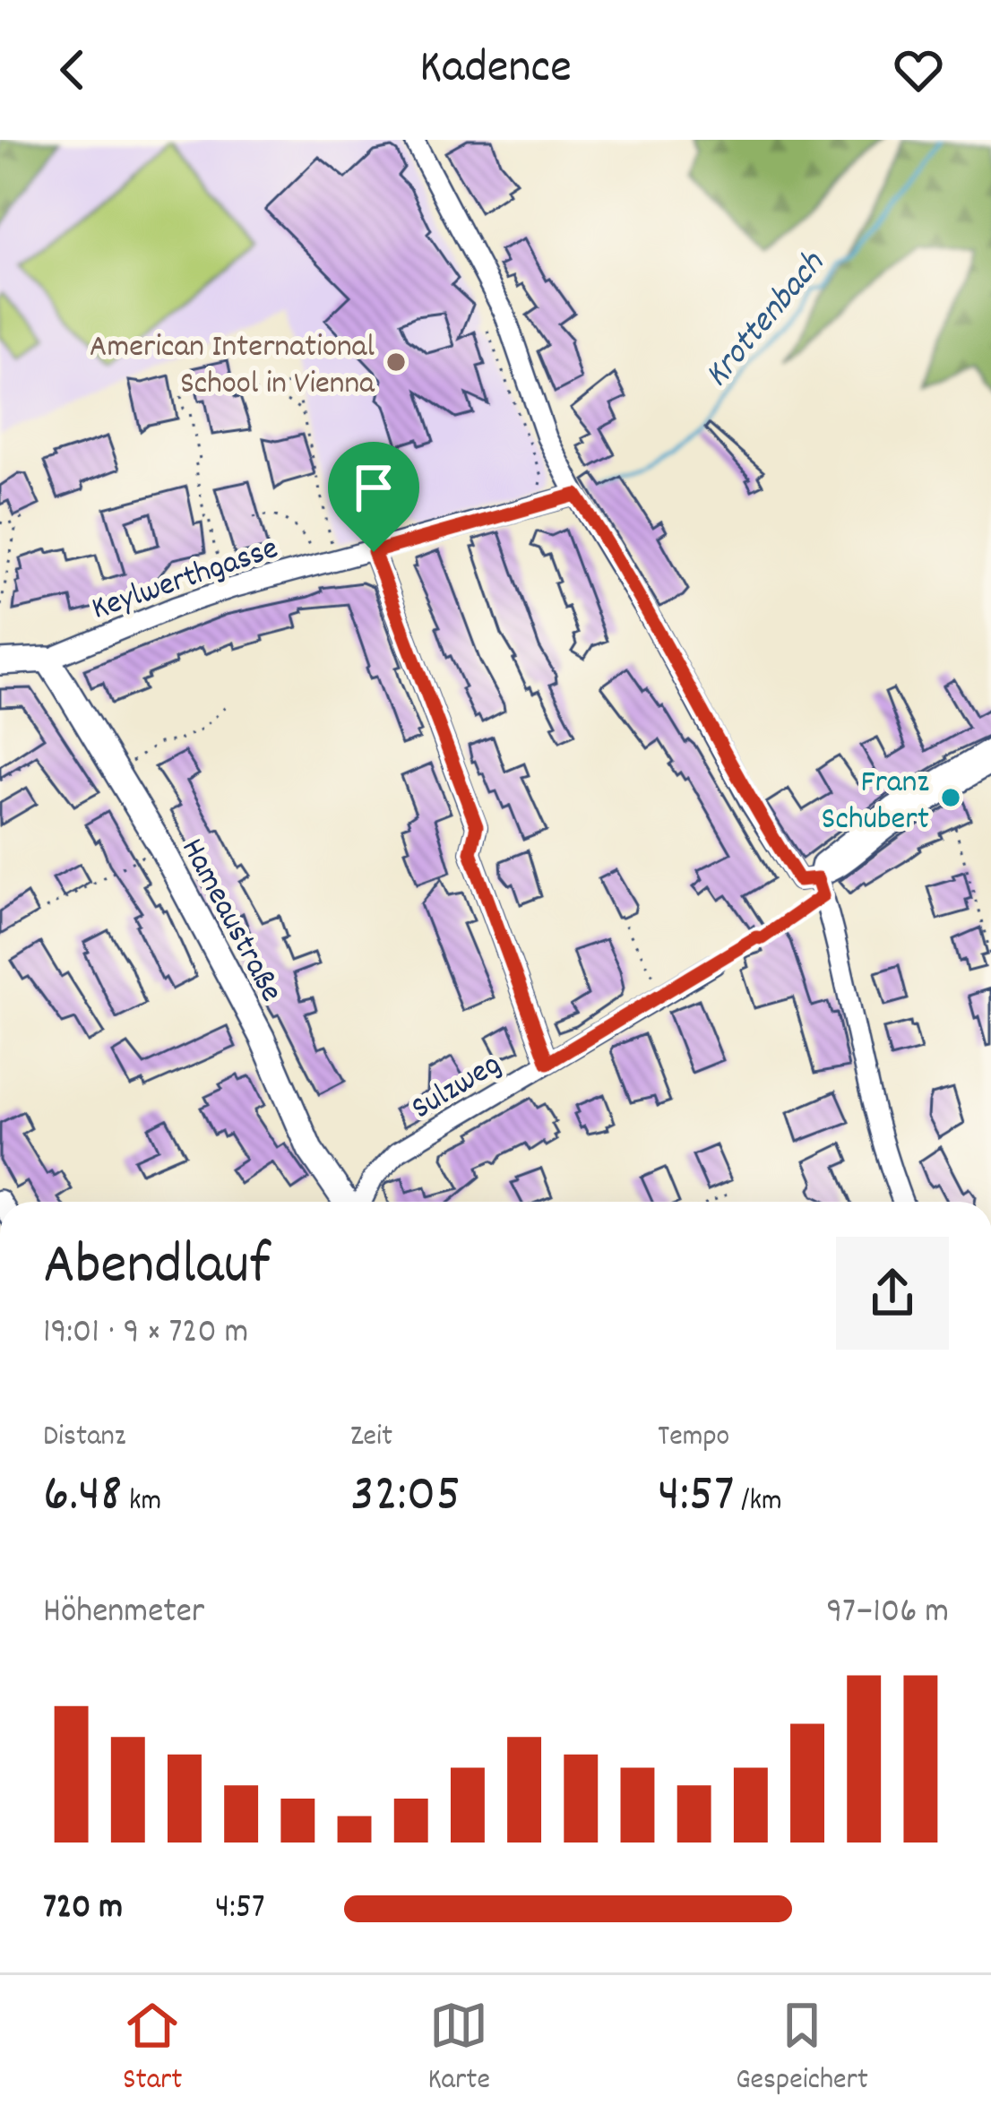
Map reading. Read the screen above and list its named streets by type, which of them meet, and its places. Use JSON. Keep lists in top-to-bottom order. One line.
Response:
{"streets":{"main road":["Keylwerthgasse","Hameaustraße"],"street":["Sulzweg"]},"crossings":[["Keylwerthgasse","Hameaustraße"]],"water":["Krottenbach"],"places":["American International School in Vienna","Franz Schubert"],"page":{"header":"Kadence","heading":["Abendlauf","19:01 · 9 × 720 m"],"stats":[["Distanz","6.48 km"],["Zeit","32:05"],["Tempo","4:57 /km"]],"chart":["Höhenmeter","97–106 m"],"list":[{"name":"720 m","note":"4:57"}],"tabs":["Start","Karte","Gespeichert"]}}
